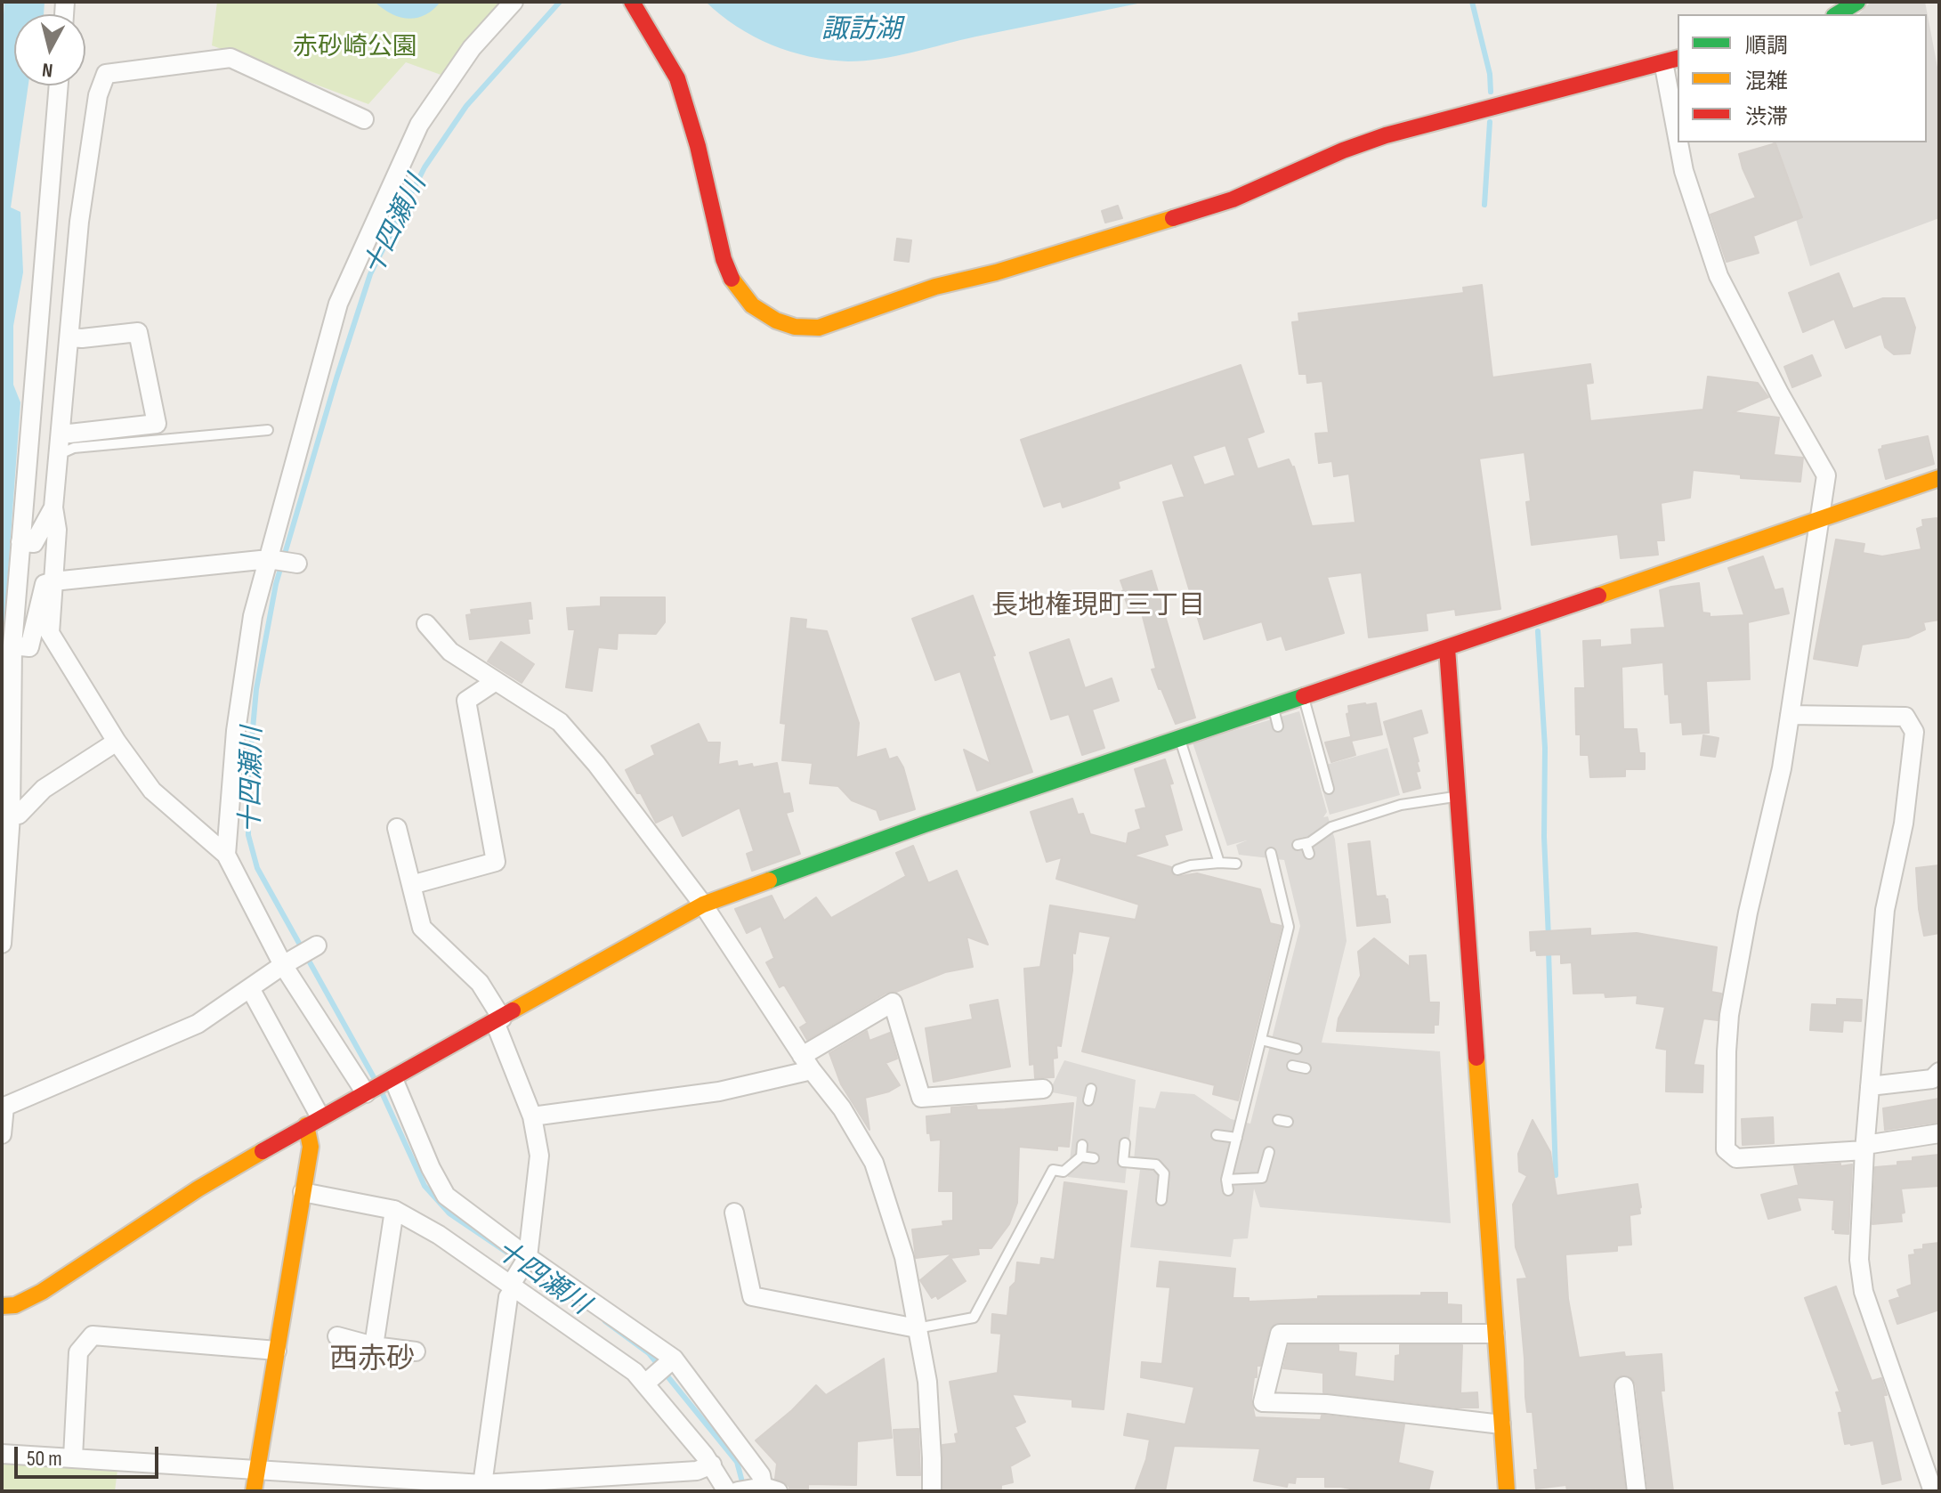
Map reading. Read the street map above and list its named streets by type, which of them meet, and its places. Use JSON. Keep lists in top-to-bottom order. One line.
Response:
{"districts":["長地権現町三丁目","西赤砂"],"water":["諏訪湖","十四瀬川"],"parks":["赤砂崎公園"],"legend":["順調","混雑","渋滞"],"scale_bar":"50 m","north":"bottom"}
